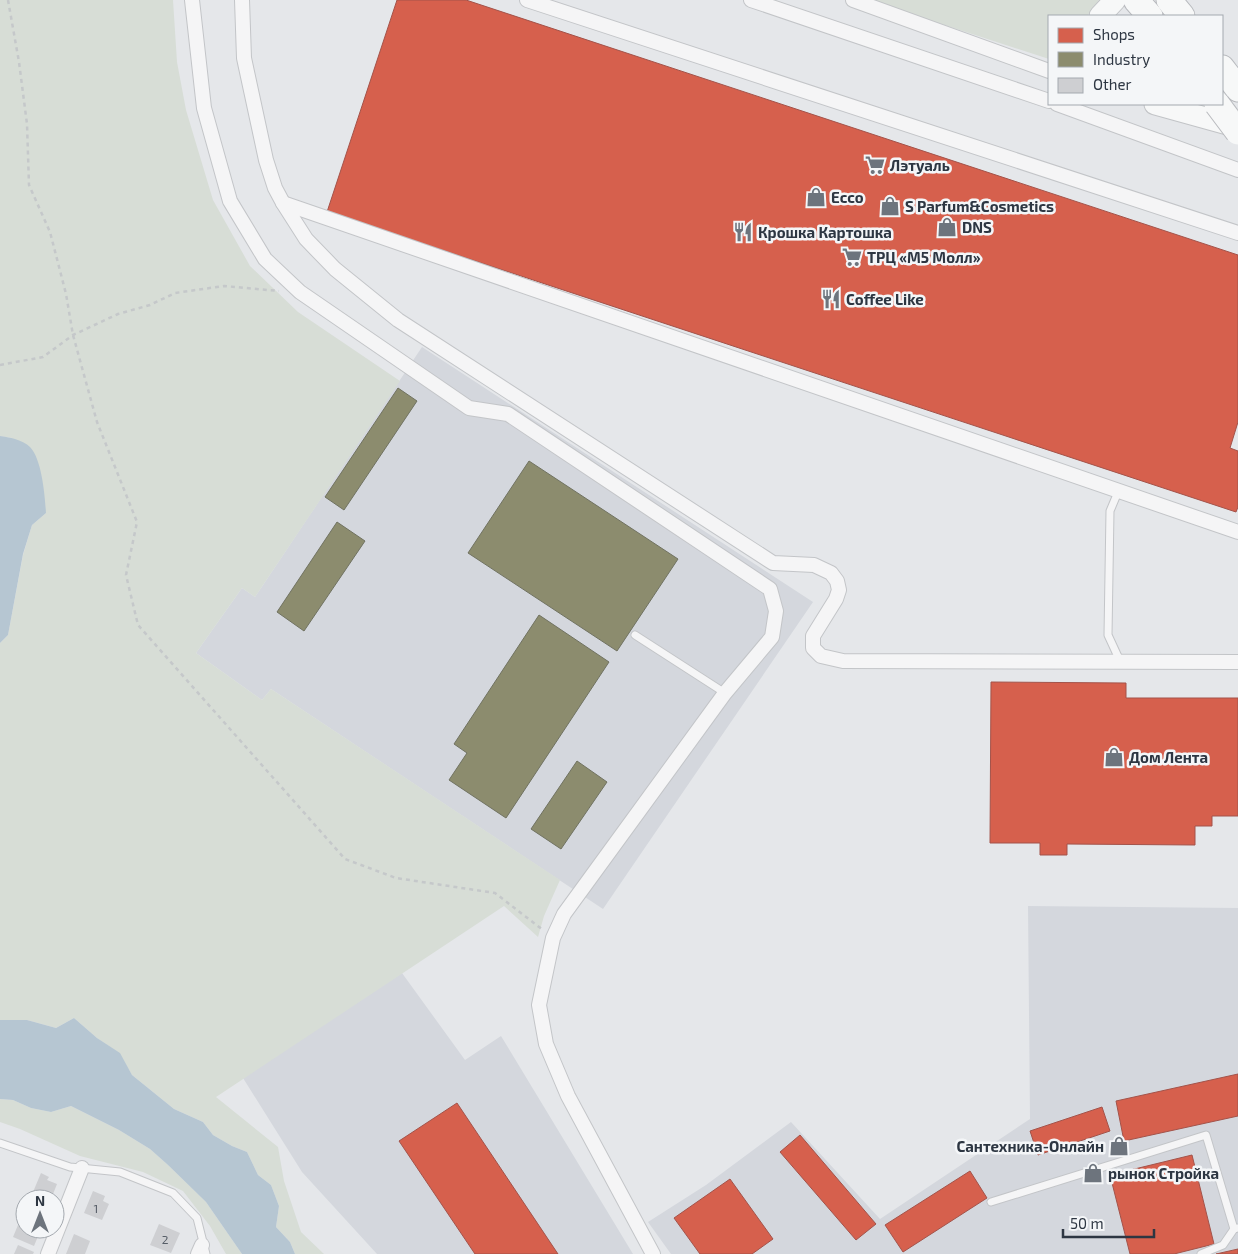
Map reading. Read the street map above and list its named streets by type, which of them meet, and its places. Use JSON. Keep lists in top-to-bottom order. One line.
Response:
{"places":{"supermarket":["Лэтуаль","ТРЦ «М5 Молл»"],"shop":["Ecco","S Parfum&Cosmetics","DNS","Дом Лента","Сантехника-Онлайн","рынок Стройка"],"restaurant":["Крошка Картошка","Coffee Like"]},"house_numbers":["1","2"],"legend":["Shops","Industry","Other"],"scale_bar":"50 m","north":"top"}
